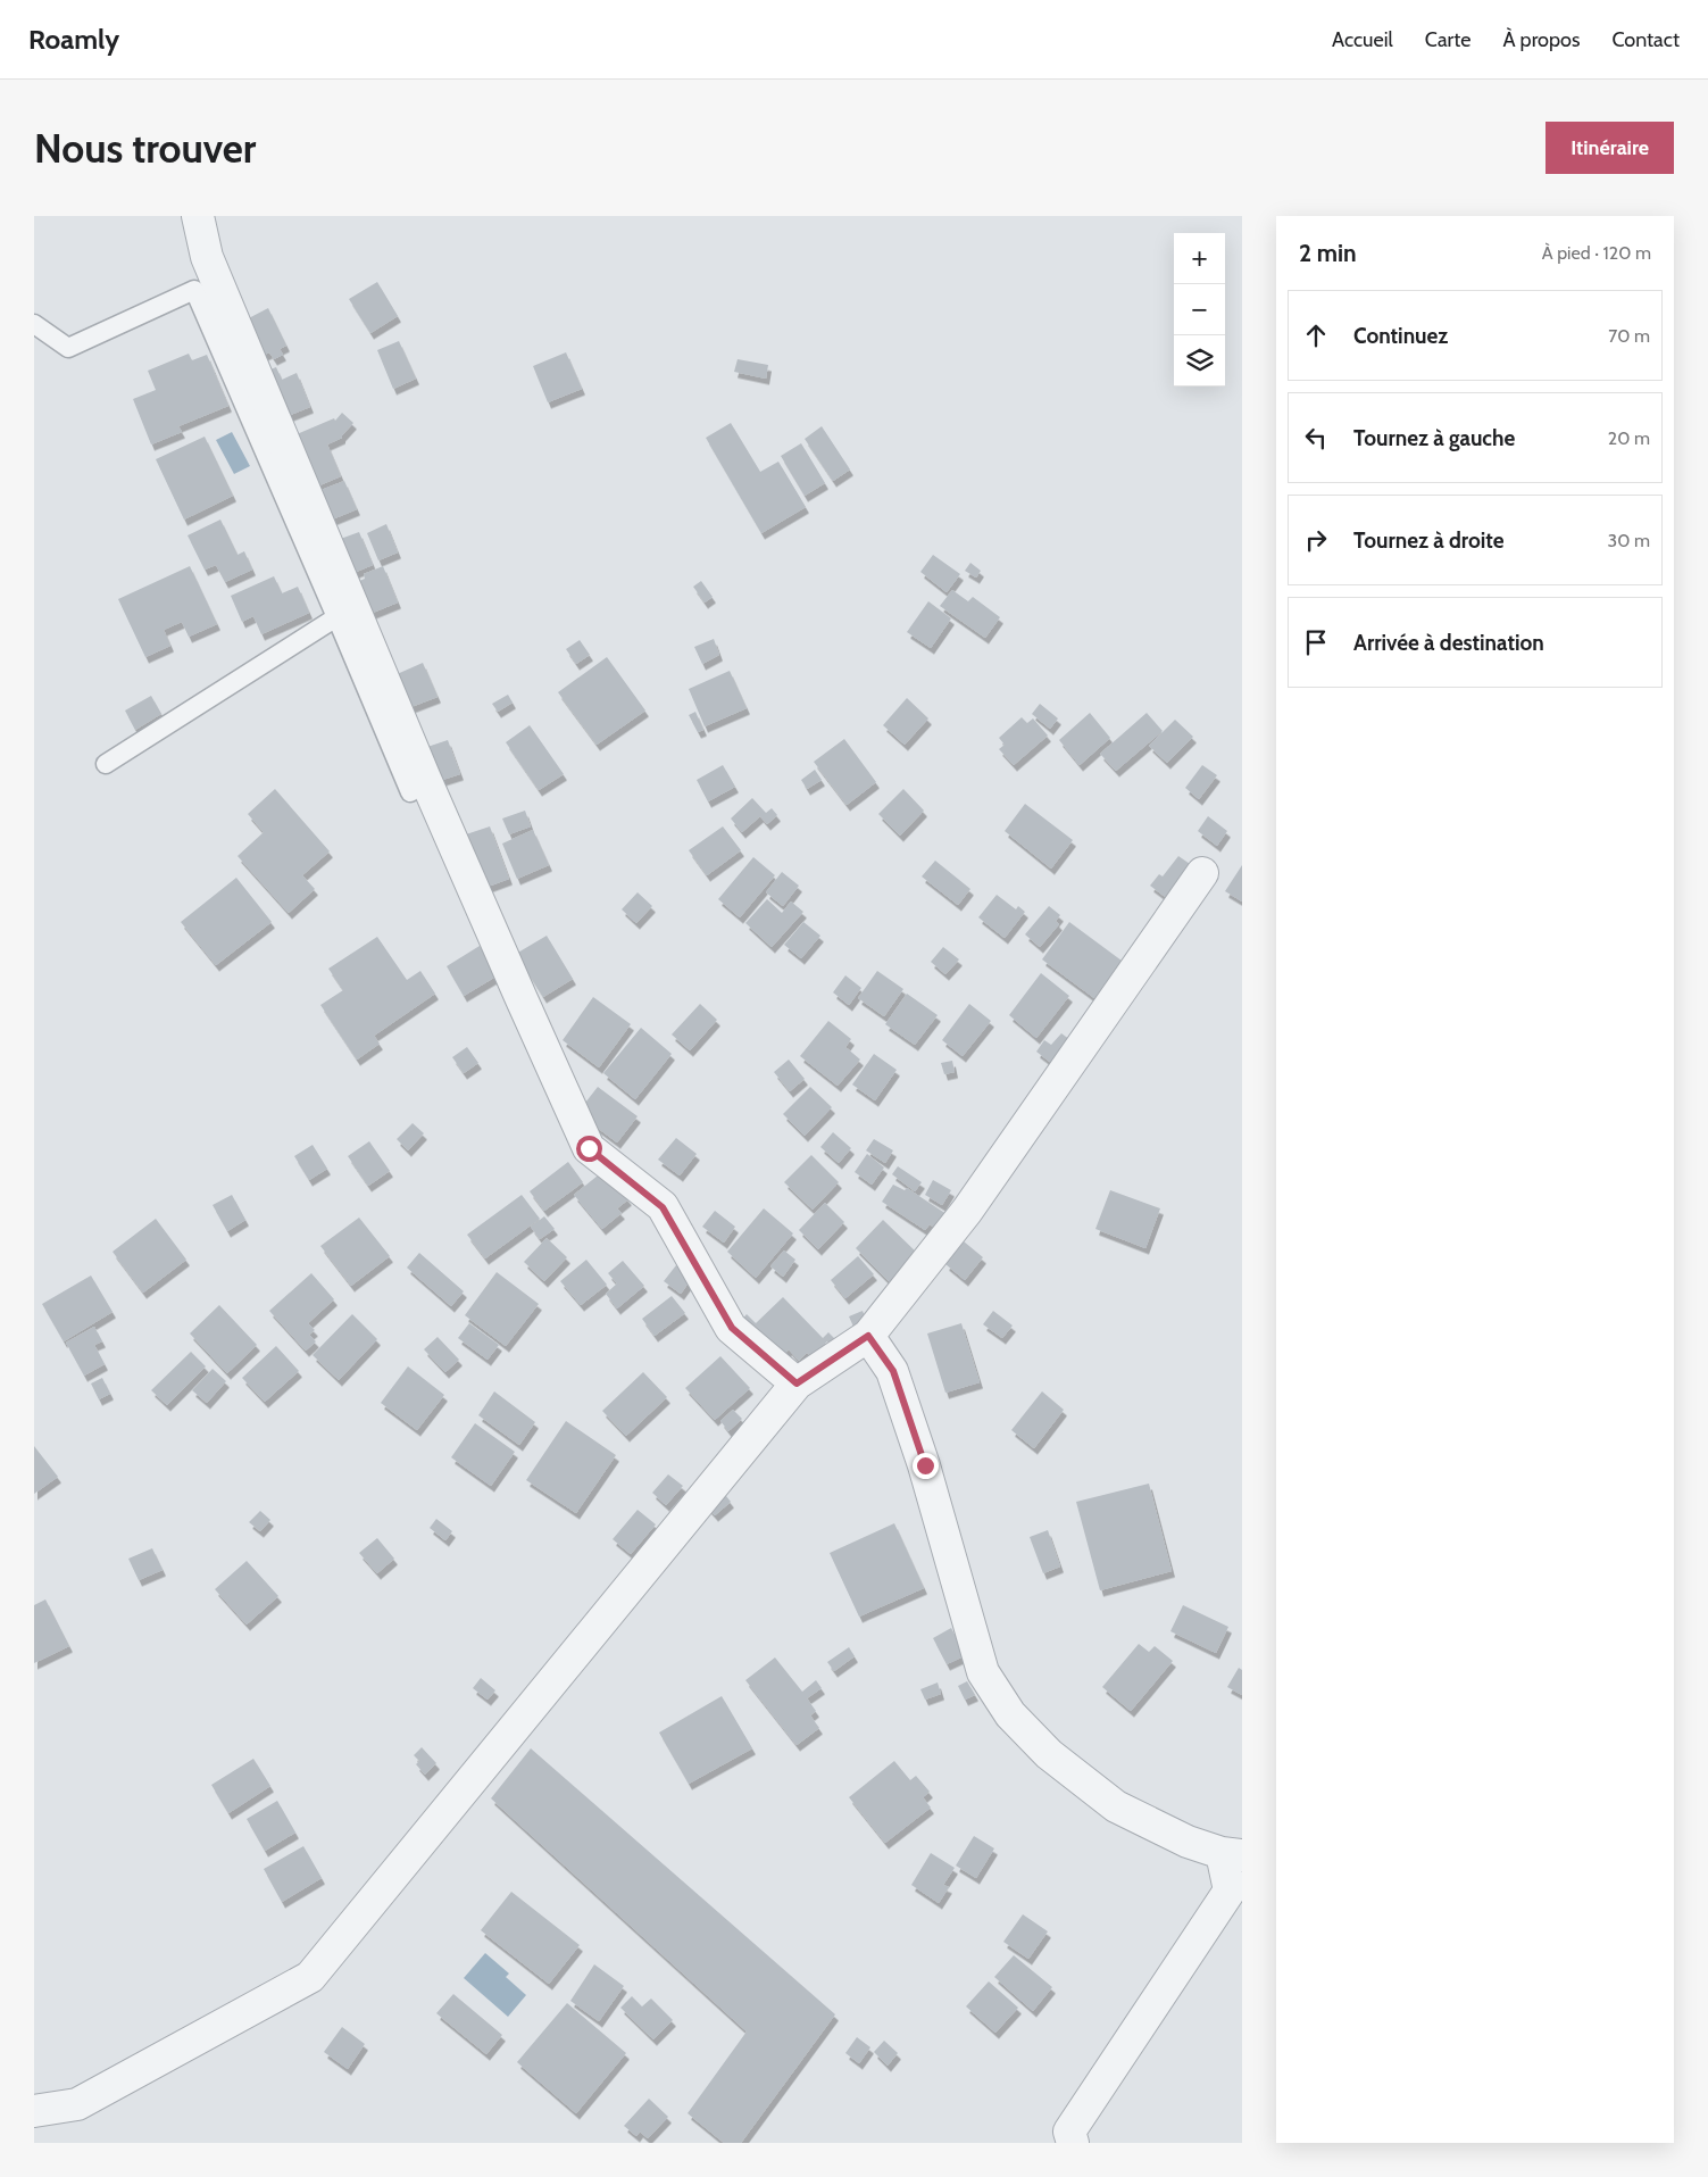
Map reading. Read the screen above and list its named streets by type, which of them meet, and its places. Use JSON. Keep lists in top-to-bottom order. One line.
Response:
{"page":{"header":"Roamly","nav":["Accueil","Carte","À propos","Contact"],"buttons":"Itinéraire","title":"Nous trouver","heading":["2 min","À pied · 120 m"],"map_buttons":["+","−"],"list":[["Continuez","70 m"],["Tournez à gauche","20 m"],["Tournez à droite","30 m"],"Arrivée à destination"]}}
